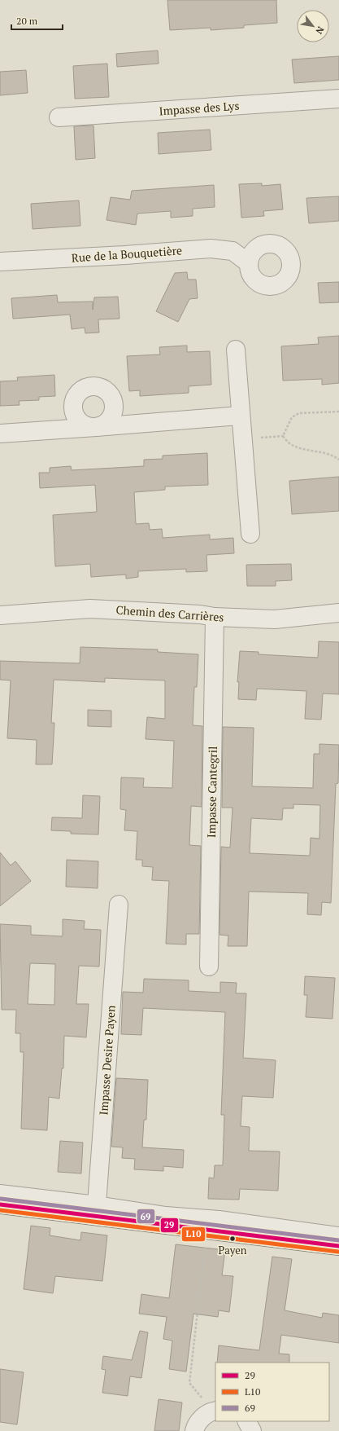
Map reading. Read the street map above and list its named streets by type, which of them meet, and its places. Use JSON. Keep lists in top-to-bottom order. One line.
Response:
{"streets":{"street":["Impasse des Lys","Rue de la Bouquetière","Chemin des Carrières","Impasse Cantegril","Impasse Desire Payen"]},"crossings":[["Chemin des Carrières","Impasse Cantegril"]],"places":["Payen"],"lines":["transit line 69","transit line 29","transit line L10"],"legend":["29","L10","69"],"scale_bar":"20 m","north":"bottom right"}
